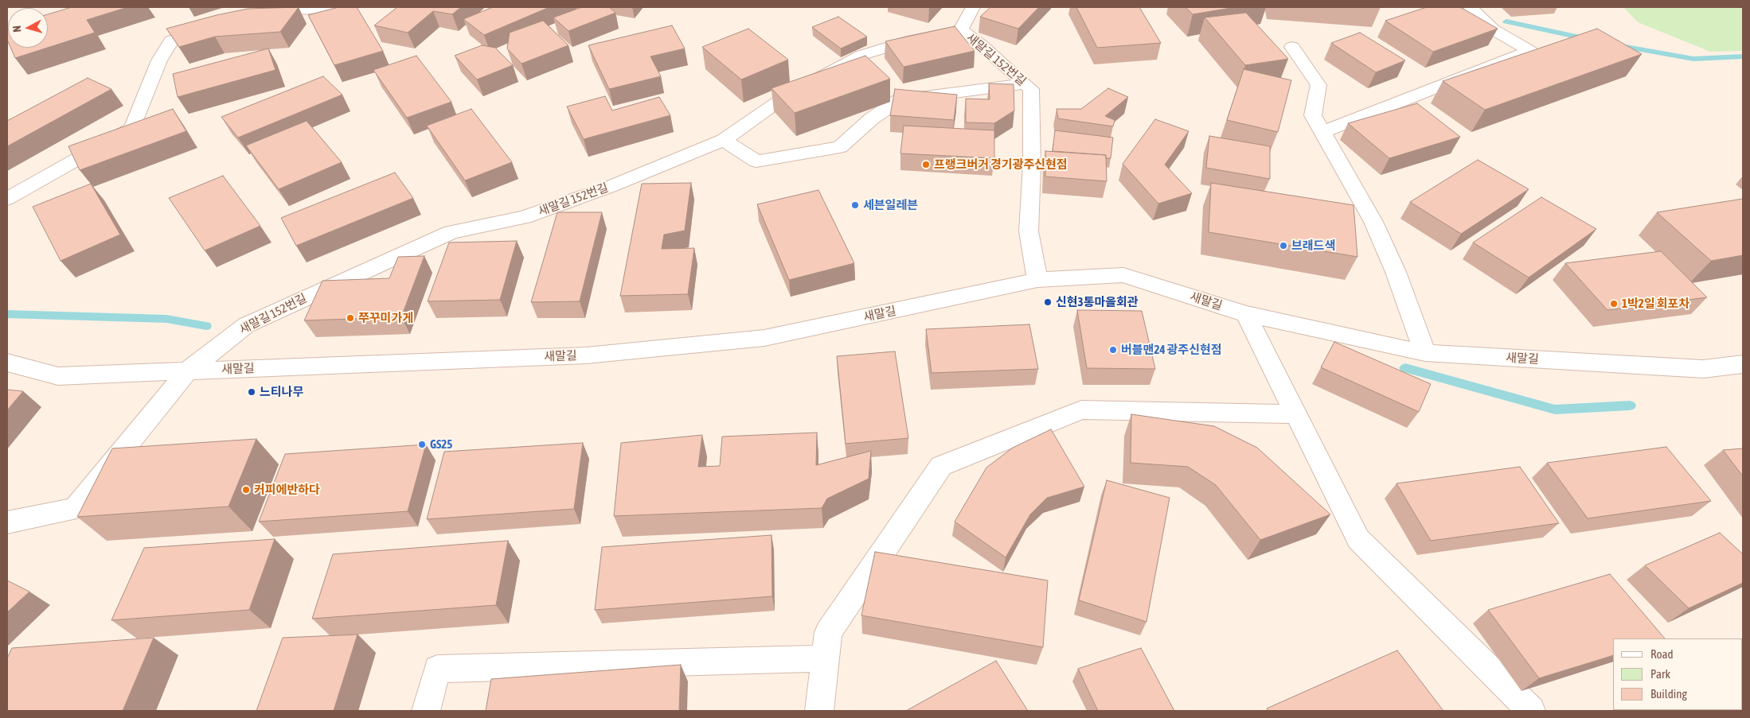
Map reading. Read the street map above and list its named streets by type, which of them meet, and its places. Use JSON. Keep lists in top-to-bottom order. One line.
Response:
{"streets":{"street":["새말길 152번길","새말길"]},"crossings":[["새말길 152번길","새말길"]],"places":["프랭크버거 경기광주신현점","세븐일레븐","브래드색","신현3통마을회관","1박2일 회포차","쭈꾸미가게","버블맨24 광주신현점","느티나무","GS25","커피에반하다"],"legend":["Road","Park","Building"],"north":"left"}
